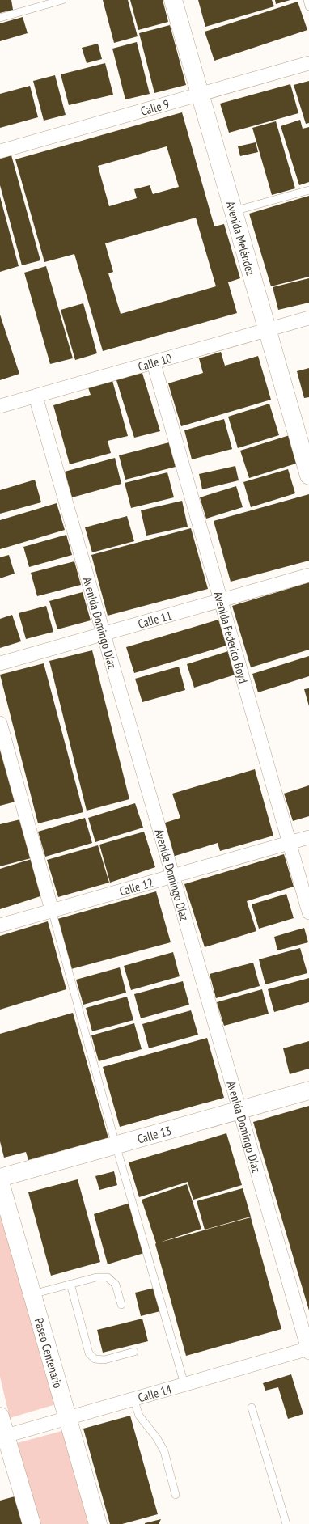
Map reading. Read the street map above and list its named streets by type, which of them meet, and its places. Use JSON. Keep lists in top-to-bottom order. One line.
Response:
{"streets":{"main road":["Avenida Meléndez","Calle 13","Paseo Centenario"],"street":["Calle 9","Calle 10","Calle 11","Avenida Domingo Díaz","Avenida Federico Boyd","Calle 12","Calle 14"]},"crossings":[["Calle 9","Avenida Meléndez"],["Avenida Meléndez","Calle 10"],["Calle 10","Avenida Domingo Díaz"],["Calle 10","Avenida Federico Boyd"],["Calle 11","Avenida Domingo Díaz"],["Calle 11","Avenida Federico Boyd"],["Avenida Domingo Díaz","Calle 12"],["Avenida Domingo Díaz","Calle 13"],["Avenida Domingo Díaz","Calle 14"],["Avenida Federico Boyd","Calle 12"],["Paseo Centenario","Calle 14"]]}
